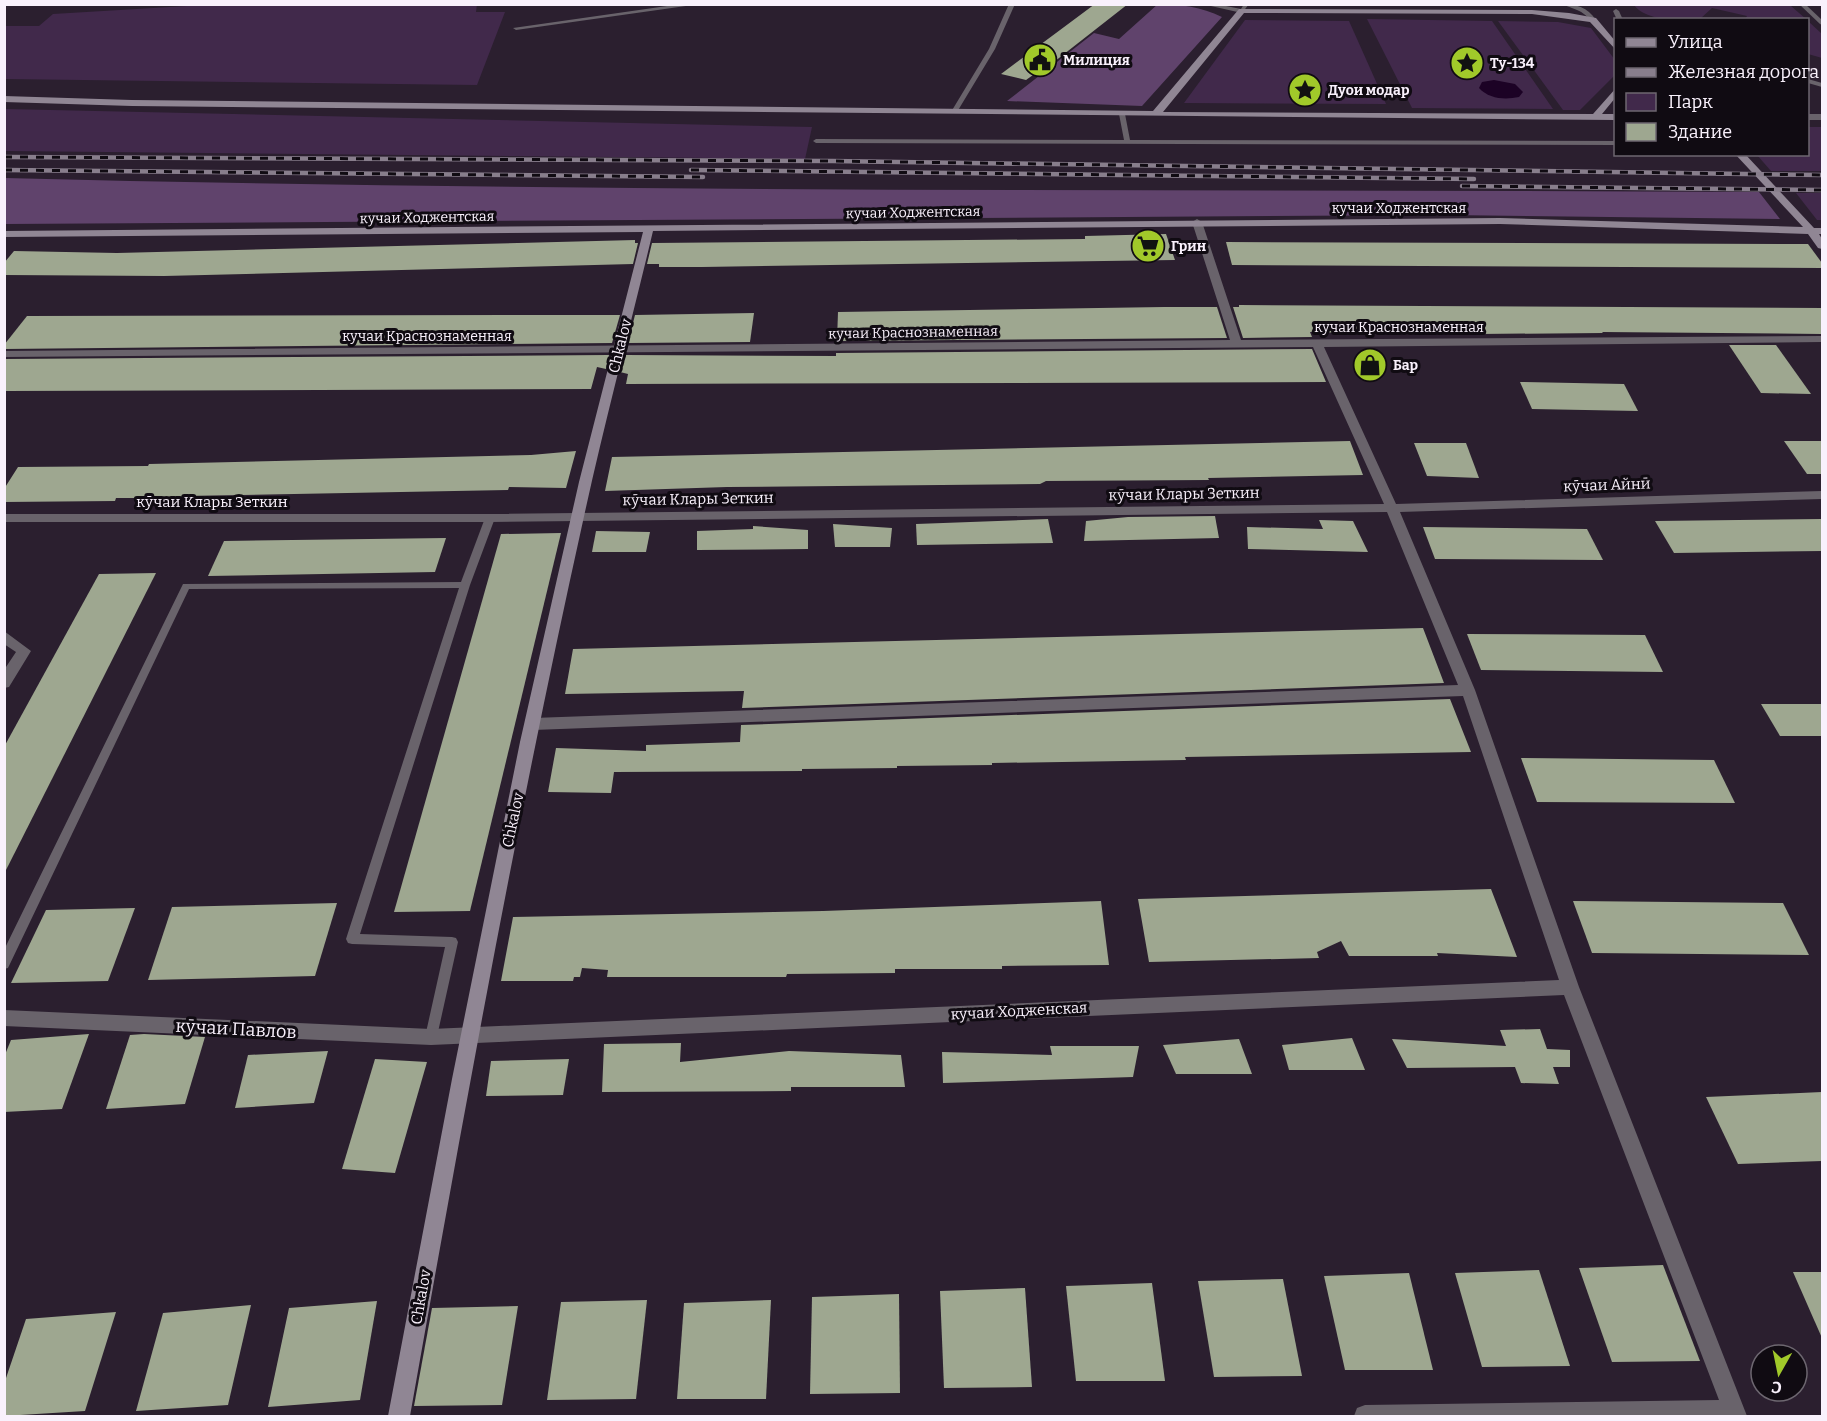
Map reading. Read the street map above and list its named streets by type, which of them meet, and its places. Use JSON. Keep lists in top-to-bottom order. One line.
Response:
{"streets":{"street":["кучаи Ходжентская","кучаи Краснознаменная","Chkalov","кӯчаи Айнӣ","кӯчаи Клары Зеткин","кучаи Ходженская","кӯчаи Павлов"]},"crossings":[["кучаи Ходжентская","Chkalov"],["кучаи Краснознаменная","Chkalov"],["Chkalov","кӯчаи Клары Зеткин"],["Chkalov","кучаи Ходженская"],["Chkalov","кӯчаи Павлов"],["кӯчаи Айнӣ","кӯчаи Клары Зеткин"],["кучаи Ходженская","кӯчаи Павлов"]],"places":{"public building":["Милиция"],"place":["Ту-134","Дуои модар"],"supermarket":["Грин"],"shop":["Бар"]},"legend":["Улица","Железная дорога","Парк","Здание"],"north":"bottom"}
